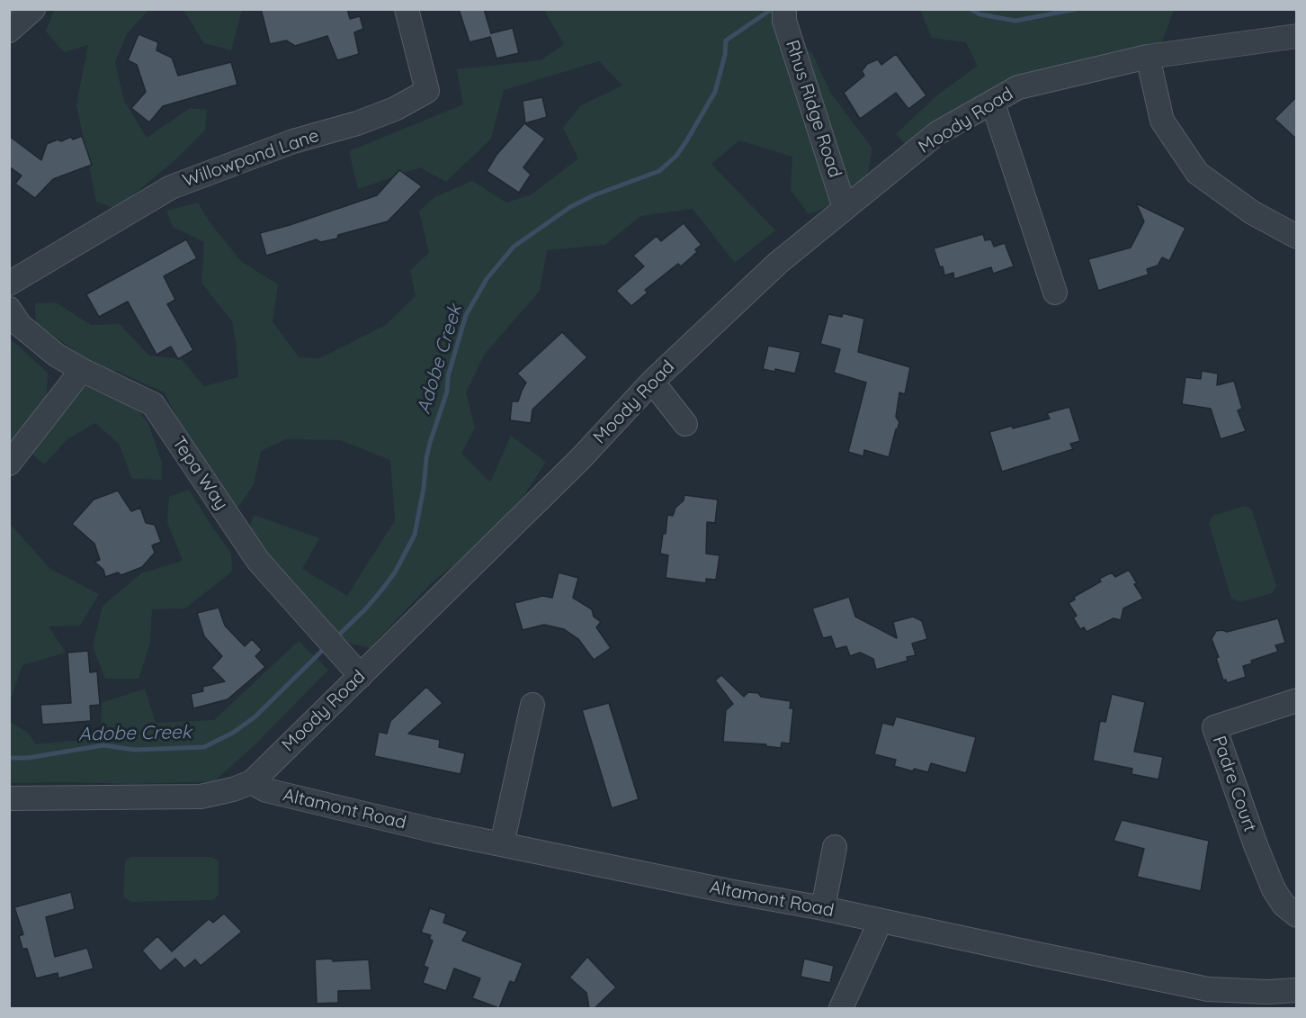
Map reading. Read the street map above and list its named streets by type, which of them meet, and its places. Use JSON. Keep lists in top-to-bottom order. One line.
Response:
{"streets":{"street":["Rhus Ridge Road","Moody Road","Willowpond Lane","Tepa Way","Padre Court","Altamont Road"]},"crossings":[["Rhus Ridge Road","Moody Road"],["Moody Road","Tepa Way"],["Moody Road","Altamont Road"]],"water":["Adobe Creek"]}
